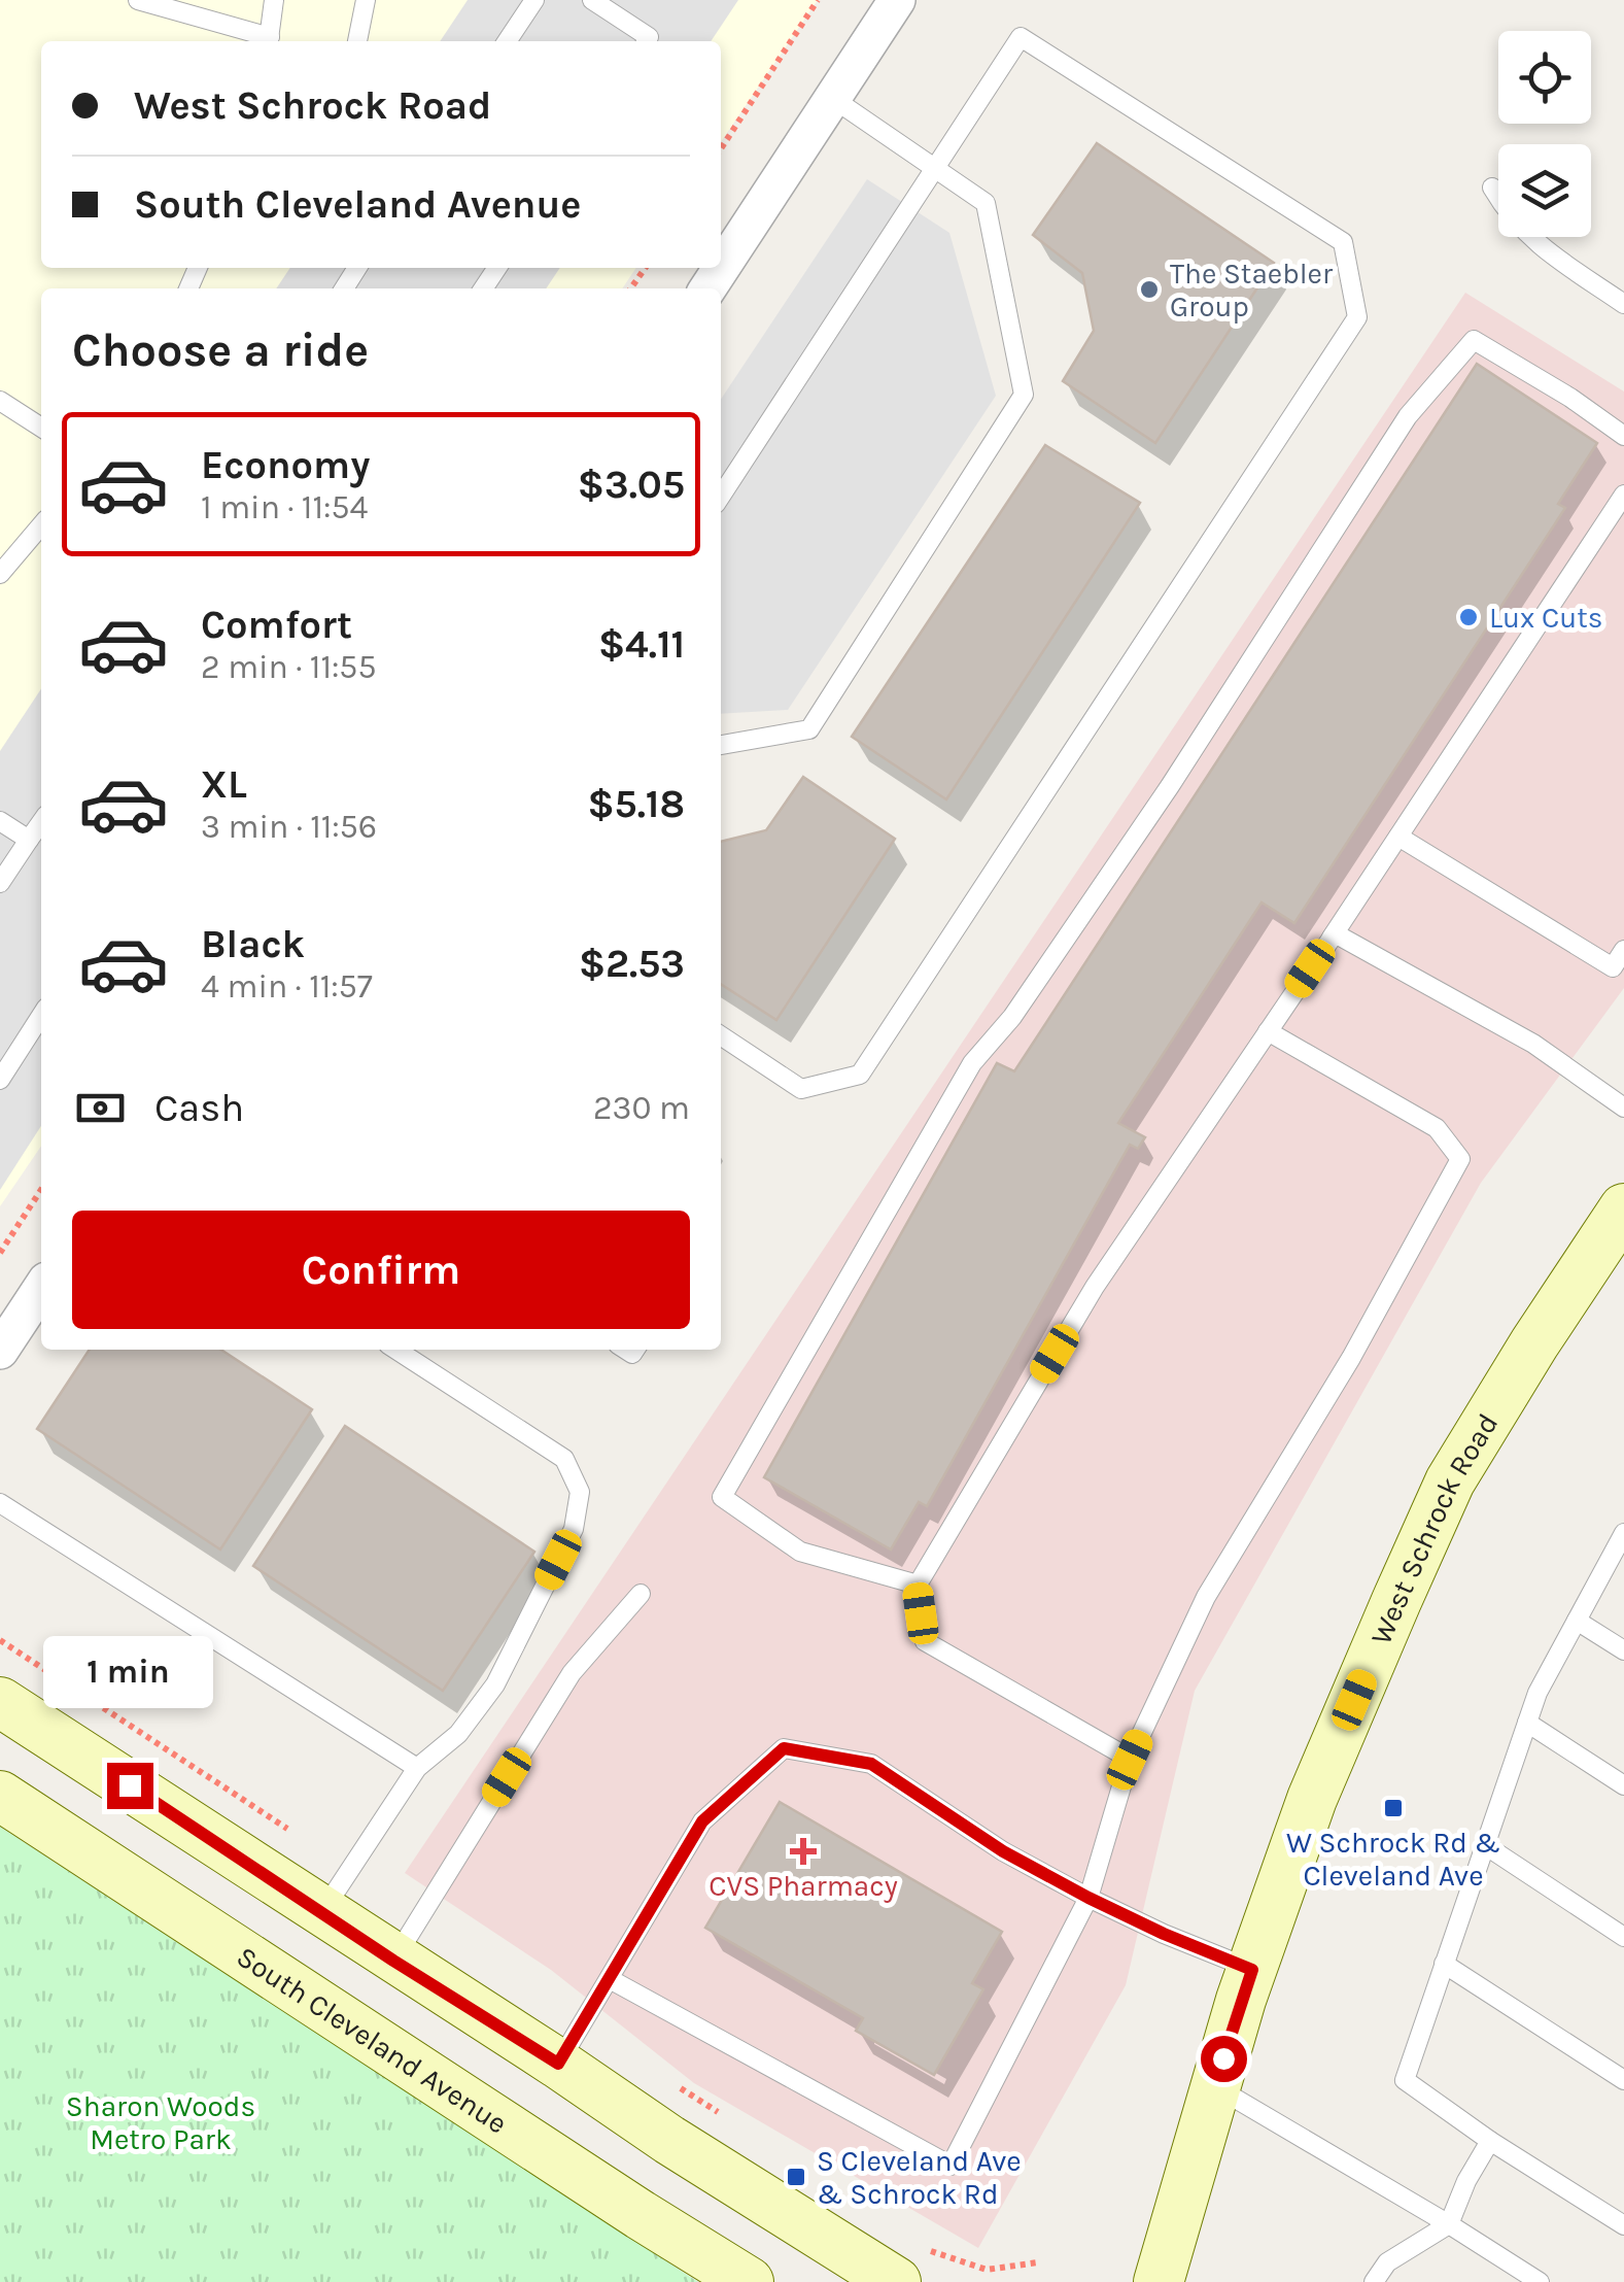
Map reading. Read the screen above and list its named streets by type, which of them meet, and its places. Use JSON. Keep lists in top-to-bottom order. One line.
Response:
{"streets":{"main road":["West Schrock Road","South Cleveland Avenue"]},"parks":["Sharon Woods Metro Park"],"places":{"other":["The Staebler Group","Lux Cuts"],"transit":["W Schrock Rd & Cleveland Ave","S Cleveland Ave & Schrock Rd"],"health":["CVS Pharmacy"]},"page":{"banner":["West Schrock Road","South Cleveland Avenue"],"heading":"Choose a ride","list":[{"name":"Economy","note":"1 min · 11:54","value":"$3.05"},{"name":"Comfort","note":"2 min · 11:55","value":"$4.11"},{"name":"XL","note":"3 min · 11:56","value":"$5.18"},{"name":"Black","note":"4 min · 11:57","value":"$2.53"}],"pay":["Cash","230 m"],"buttons":"Confirm","bubble":"1 min"}}
